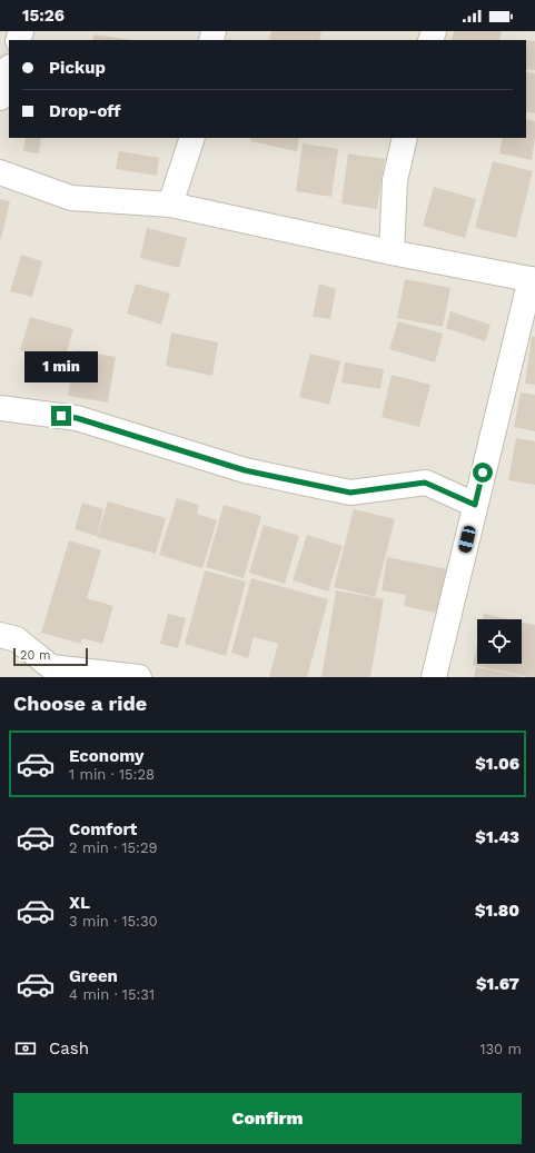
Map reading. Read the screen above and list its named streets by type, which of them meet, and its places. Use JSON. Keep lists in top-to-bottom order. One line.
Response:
{"scale_bar":"20 m","page":{"status":"15:26","banner":["Pickup","Drop-off"],"bubble":"1 min","scale":"20 m","heading":"Choose a ride","list":[{"name":"Economy","note":"1 min · 15:28","value":"$1.06"},{"name":"Comfort","note":"2 min · 15:29","value":"$1.43"},{"name":"XL","note":"3 min · 15:30","value":"$1.80"},{"name":"Green","note":"4 min · 15:31","value":"$1.67"}],"pay":["Cash","130 m"],"buttons":"Confirm"}}
